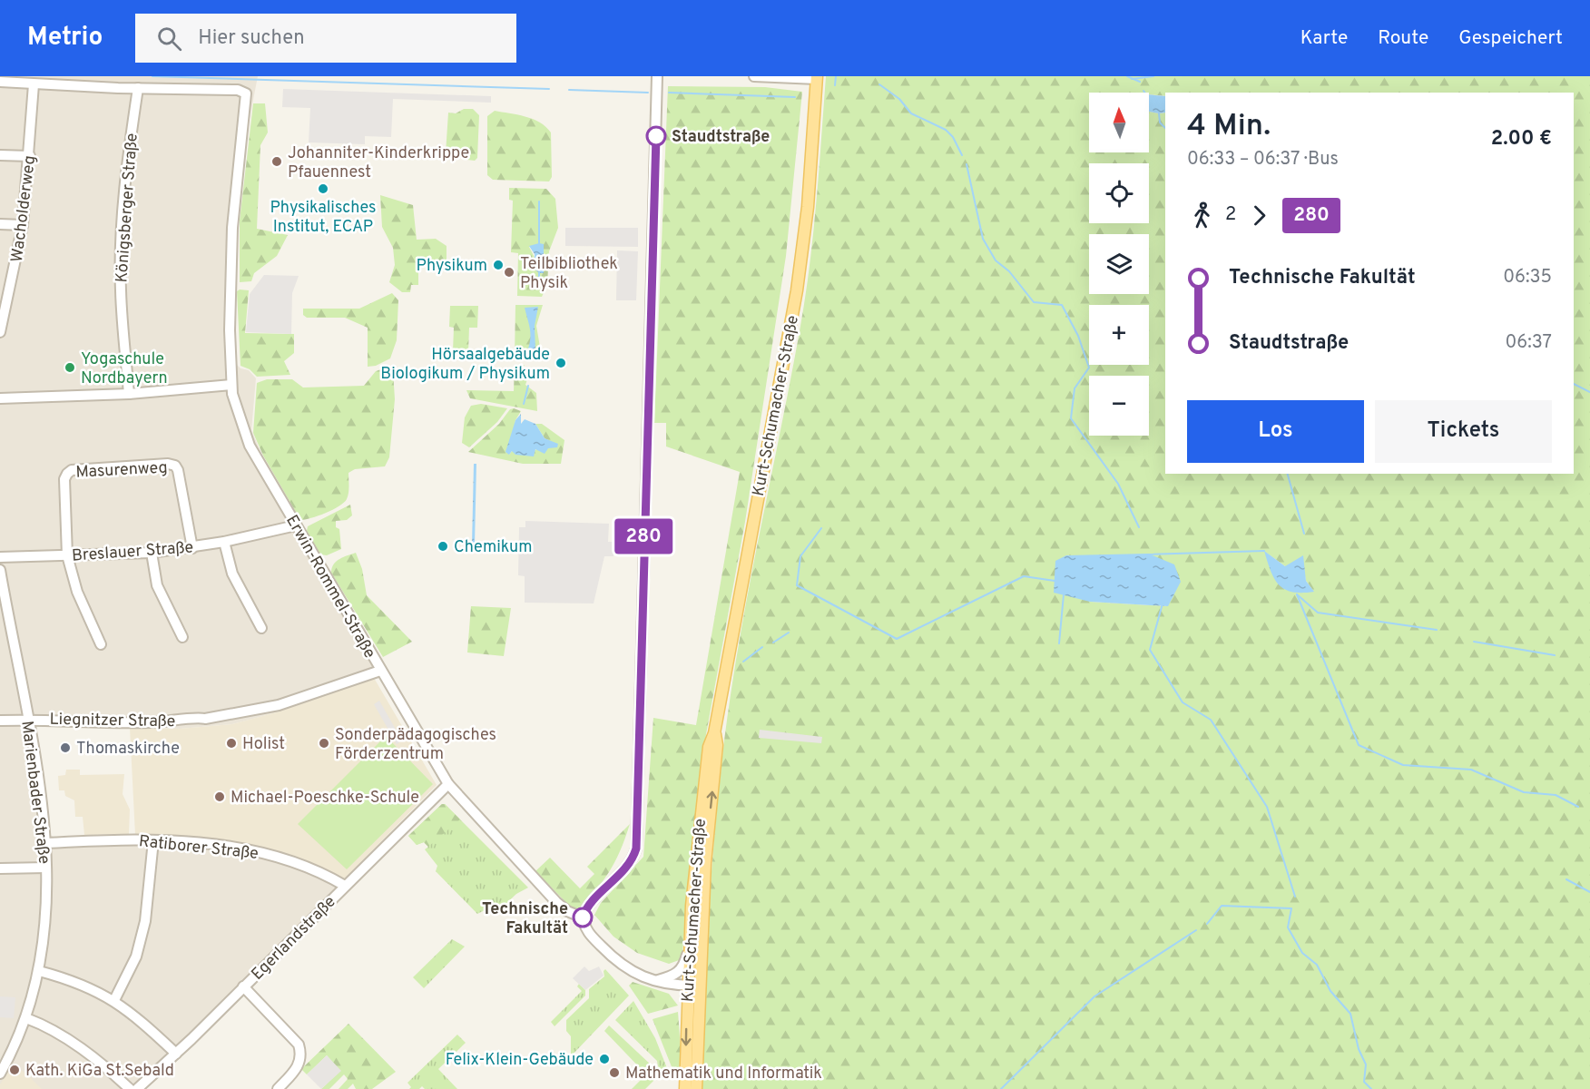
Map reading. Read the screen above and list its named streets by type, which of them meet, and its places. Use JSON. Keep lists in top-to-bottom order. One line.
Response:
{"streets":{"main road":["Kurt-Schumacher-Straße"],"street":["Königsberger Straße","Wacholderweg","Masurenweg","Breslauer Straße","Erwin-Rommel-Straße","Liegnitzer Straße","Marienbader Straße","Ratiborer Straße","Egerlandstraße"]},"crossings":[["Königsberger Straße","Erwin-Rommel-Straße"],["Masurenweg","Breslauer Straße"],["Breslauer Straße","Erwin-Rommel-Straße"],["Erwin-Rommel-Straße","Liegnitzer Straße"],["Erwin-Rommel-Straße","Egerlandstraße"],["Liegnitzer Straße","Marienbader Straße"],["Marienbader Straße","Ratiborer Straße"],["Ratiborer Straße","Egerlandstraße"]],"places":["Staudtstraße","Johanniter-Kinderkrippe Pfauennest","Physikalisches Institut, ECAP","Physikum","Teilbibliothek Physik","Hörsaalgebäude Biologikum / Physikum","Yogaschule Nordbayern","Chemikum","Holist","Sonderpädagogisches Förderzentrum","Thomaskirche","Michael-Poeschke-Schule","Technische Fakultät","Felix-Klein-Gebäude","Kath. KiGa St.Sebald","Mathematik und Informatik"],"lines":["bus line 280"],"north":"top","page":{"header":"Metrio","search":"Hier suchen","nav":["Karte","Route","Gespeichert"],"on_map":"280","map_buttons":["+","−"],"heading":["4 Min.","06:33 – 06:37 · Bus","2.00 €"],"legs":["2","280"],"list":[{"name":"Technische Fakultät","value":"06:35"},{"name":"Staudtstraße","value":"06:37"}],"buttons":["Los","Tickets"]}}
